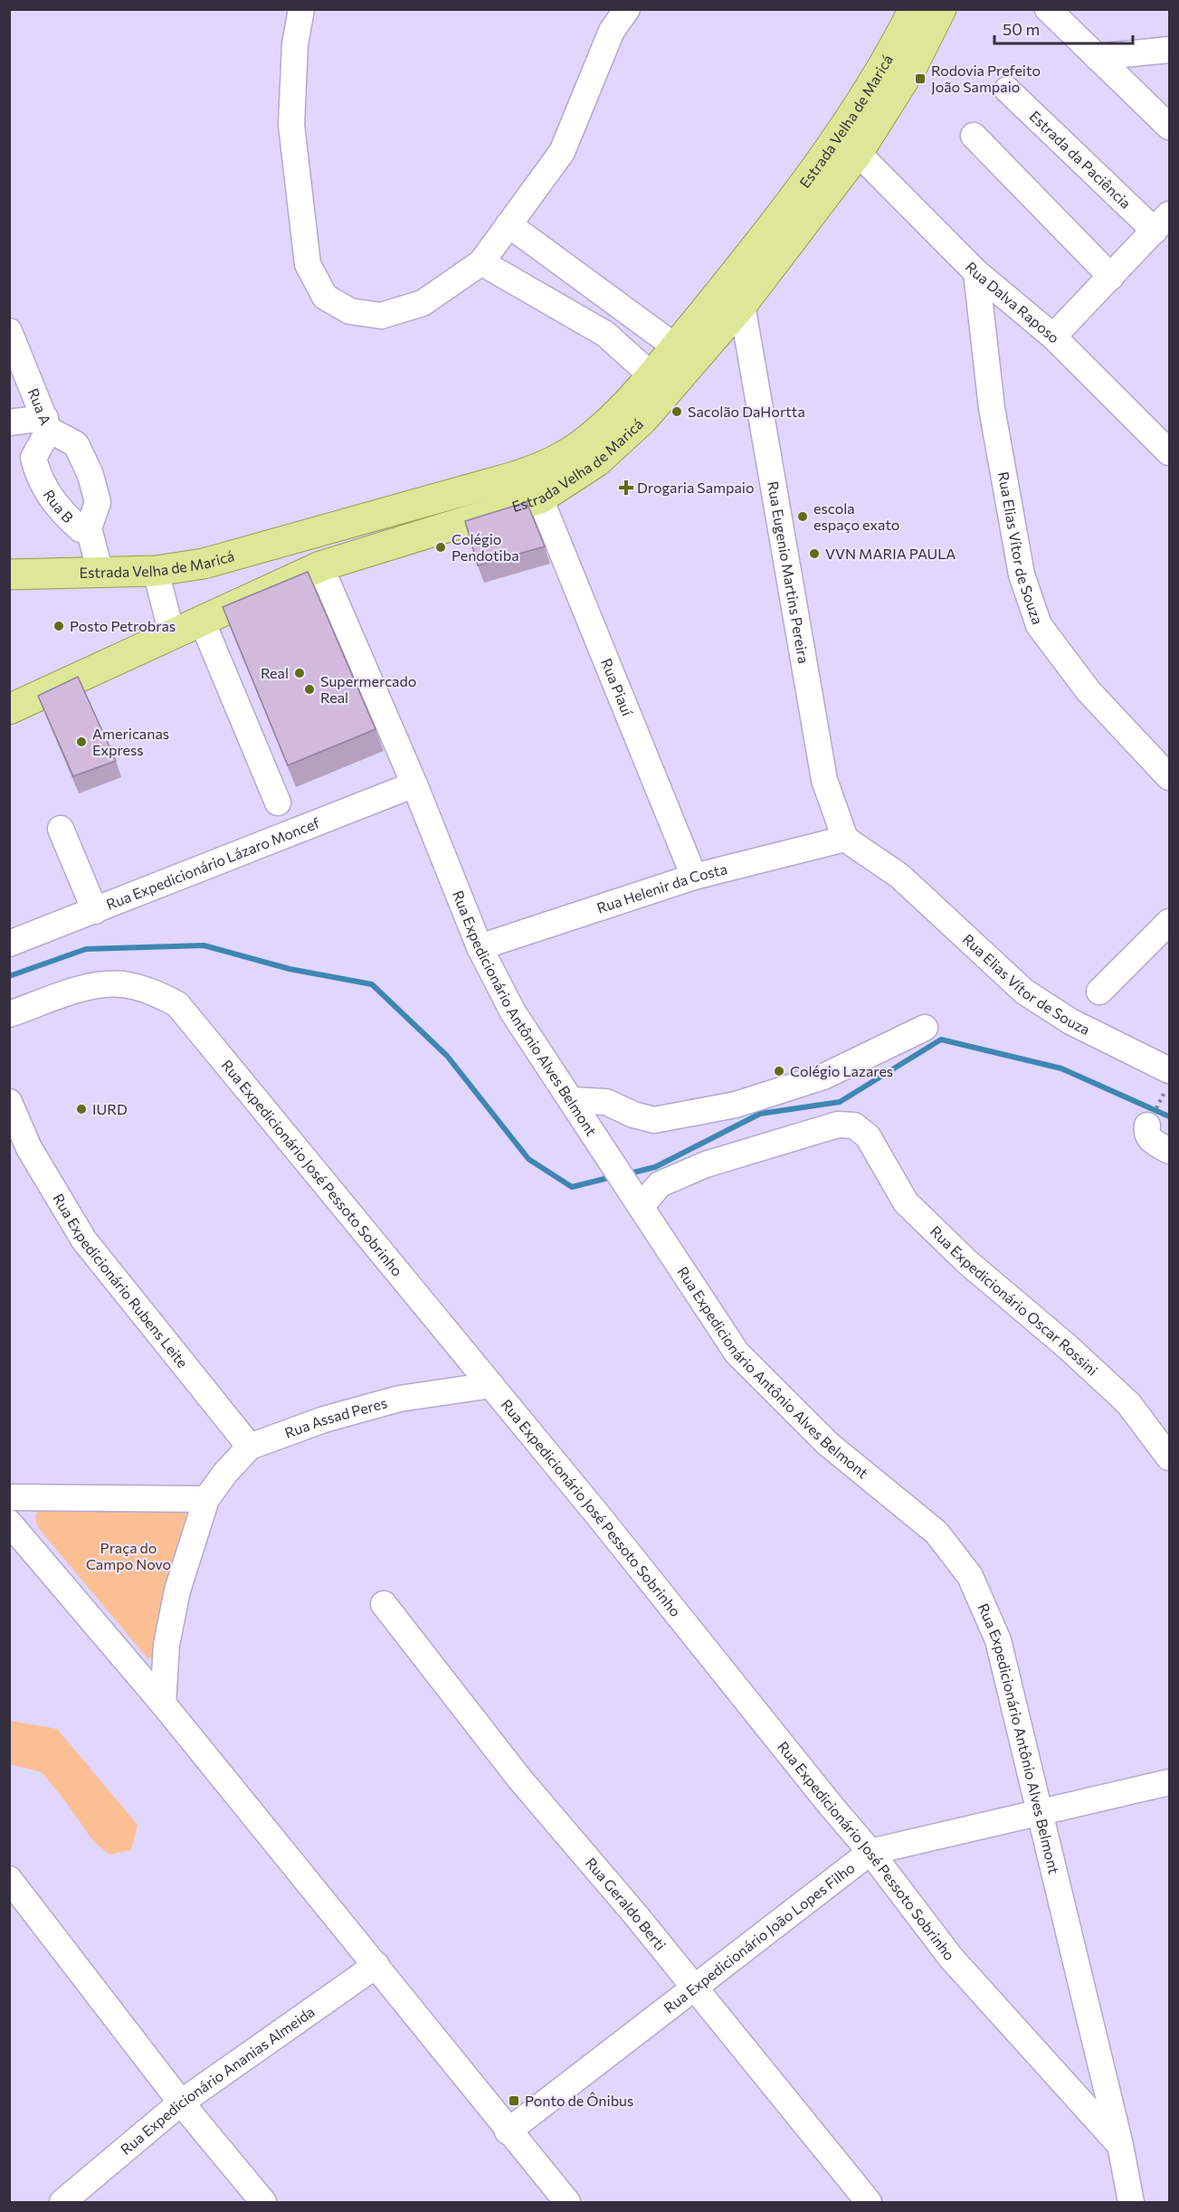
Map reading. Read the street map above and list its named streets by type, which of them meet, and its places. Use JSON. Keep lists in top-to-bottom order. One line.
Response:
{"streets":{"main road":["Estrada Velha de Maricá"],"street":["Estrada da Paciência","Rua Dalva Raposo","Rua A","Rua B","Rua Elias Vítor de Souza","Rua Eugenio Martins Pereira","Rua Piauí","Rua Expedicionário Lázaro Moncef","Rua Helenir da Costa","Rua Expedicionário Antônio Alves Belmont","Rua Expedicionário José Pessoto Sobrinho","Rua Expedicionário Rubens Leite","Rua Expedicionário Oscar Rossini","Rua Assad Peres","Rua Geraldo Berti","Rua Expedicionário João Lopes Filho","Rua Expedicionário Ananias Almeida"]},"crossings":[["Estrada Velha de Maricá","Rua Dalva Raposo"],["Estrada Velha de Maricá","Rua B"],["Estrada Velha de Maricá","Rua Eugenio Martins Pereira"],["Estrada Velha de Maricá","Rua Piauí"],["Estrada Velha de Maricá","Rua Expedicionário Antônio Alves Belmont"],["Estrada da Paciência","Rua Dalva Raposo"],["Rua Dalva Raposo","Rua Elias Vítor de Souza"],["Rua A","Rua B"],["Rua Elias Vítor de Souza","Rua Eugenio Martins Pereira"],["Rua Elias Vítor de Souza","Rua Helenir da Costa"],["Rua Eugenio Martins Pereira","Rua Helenir da Costa"],["Rua Piauí","Rua Helenir da Costa"],["Rua Expedicionário Lázaro Moncef","Rua Expedicionário Antônio Alves Belmont"],["Rua Helenir da Costa","Rua Expedicionário Antônio Alves Belmont"],["Rua Expedicionário Antônio Alves Belmont","Rua Expedicionário José Pessoto Sobrinho"],["Rua Expedicionário Antônio Alves Belmont","Rua Expedicionário Oscar Rossini"],["Rua Expedicionário Antônio Alves Belmont","Rua Expedicionário João Lopes Filho"],["Rua Expedicionário José Pessoto Sobrinho","Rua Assad Peres"],["Rua Expedicionário José Pessoto Sobrinho","Rua Expedicionário João Lopes Filho"],["Rua Expedicionário Rubens Leite","Rua Assad Peres"],["Rua Geraldo Berti","Rua Expedicionário João Lopes Filho"]],"parks":["Praça do Campo Novo"],"places":{"transit":["Rodovia Prefeito João Sampaio","Ponto de Ônibus"],"other":["Sacolão DaHortta","escola espaço exato","Colégio Pendotiba","VVN MARIA PAULA","Posto Petrobras","Real","Supermercado Real","Americanas Express","Colégio Lazares","IURD"],"health":["Drogaria Sampaio"]},"scale_bar":"50 m"}
